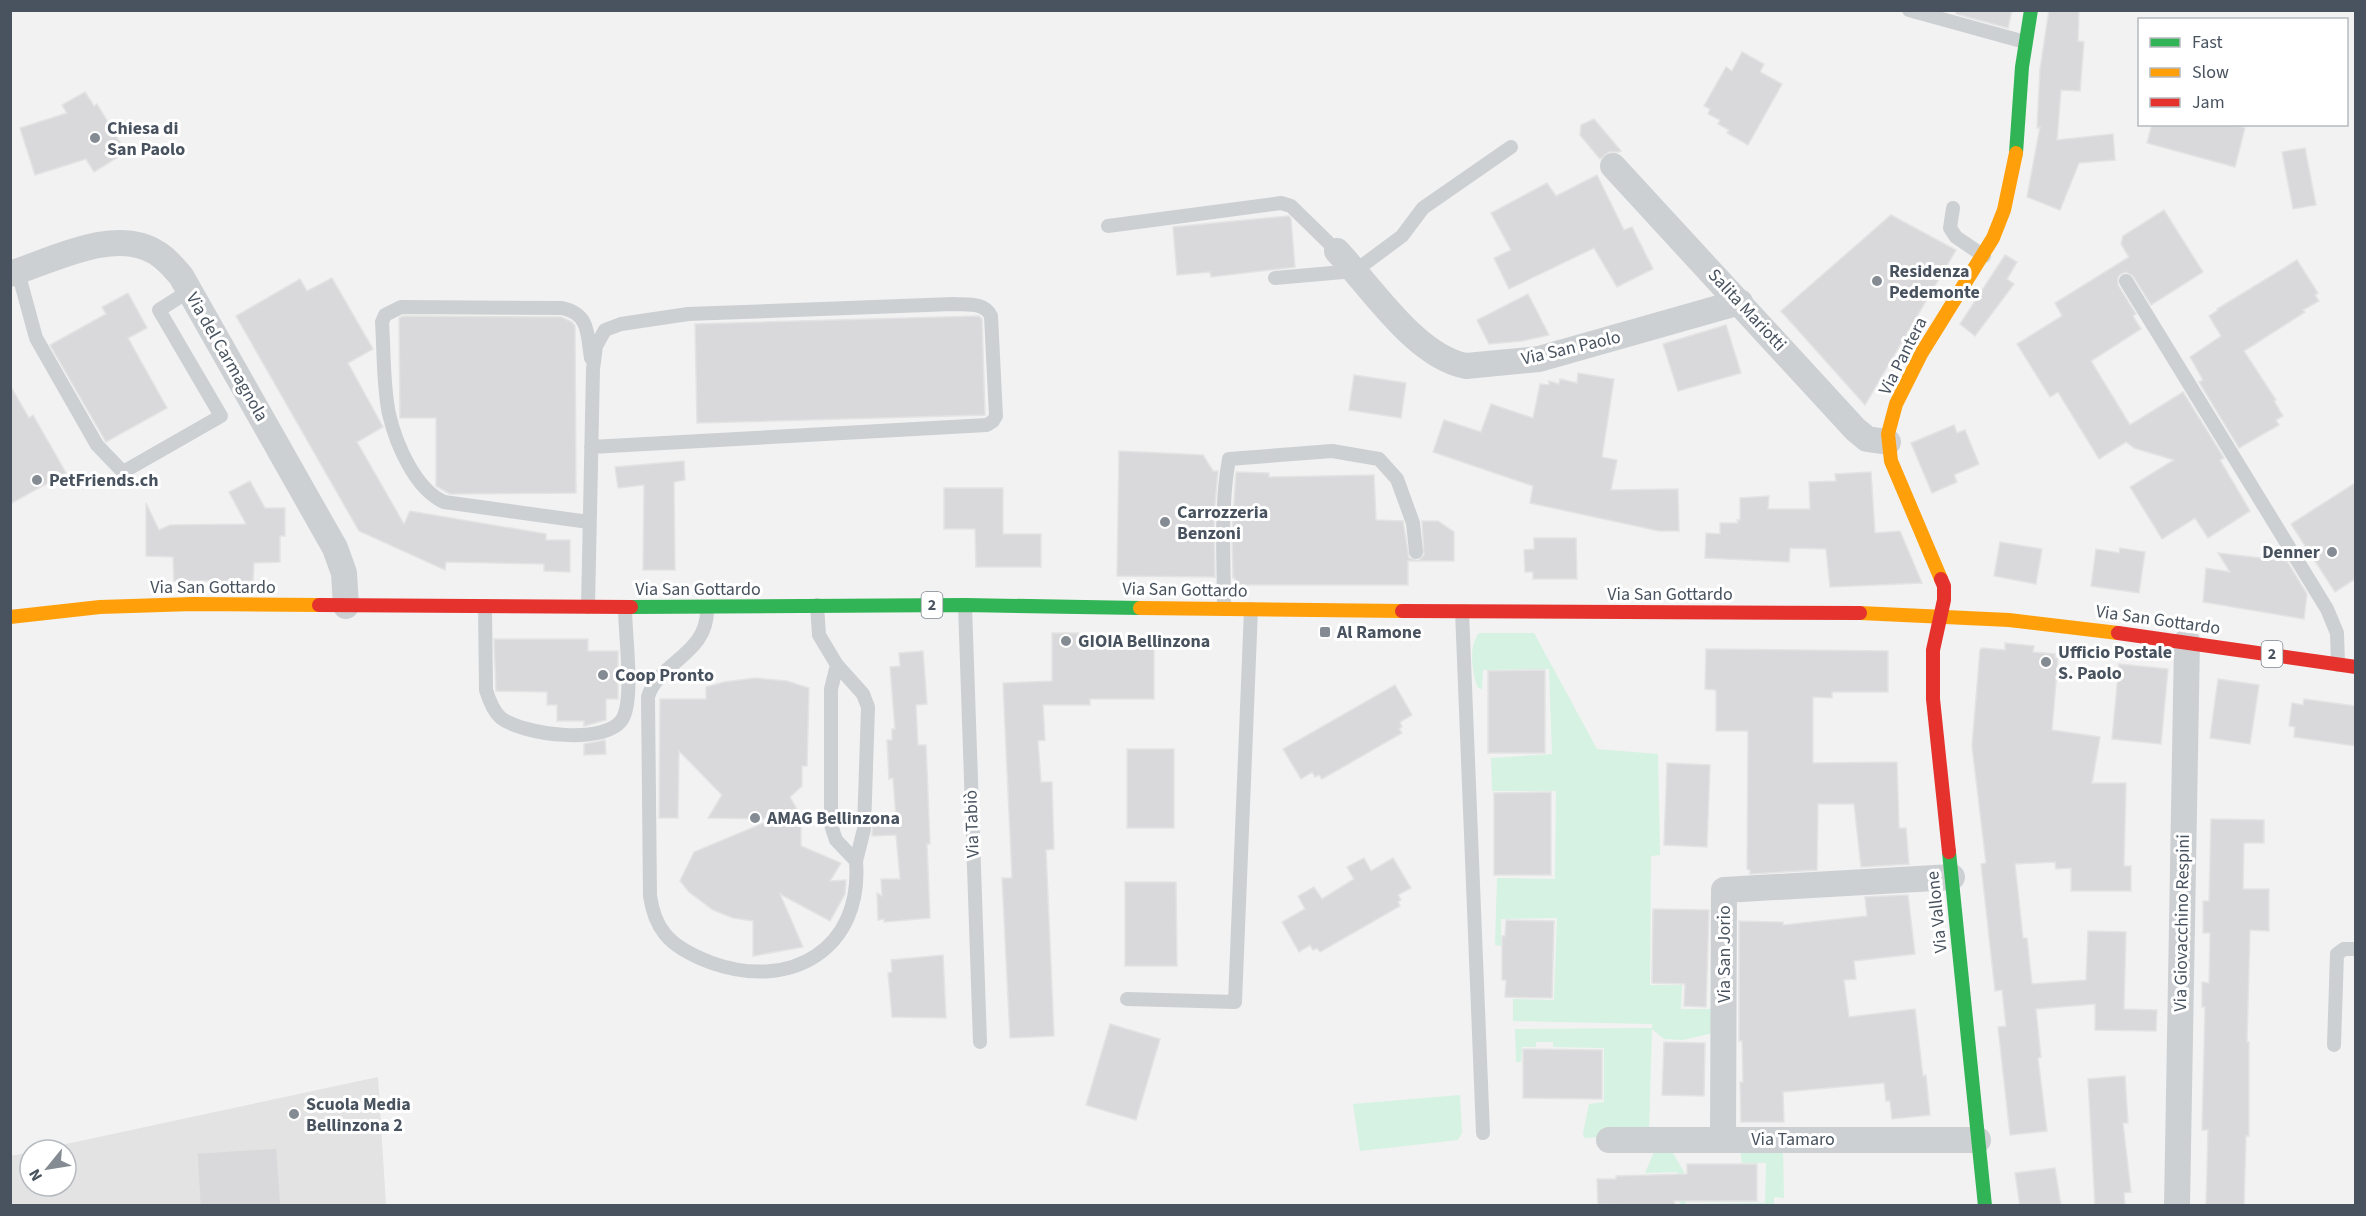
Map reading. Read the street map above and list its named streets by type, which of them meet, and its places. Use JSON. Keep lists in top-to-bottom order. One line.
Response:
{"streets":{"main road":["Via Pantera","Via San Gottardo","2","Via Vallone"],"street":["Salita Mariotti","Via San Paolo","Via del Carmagnola","Via Giovacchino Respini","Via San Jorio","Via Tamaro"],"lane":["Via Tabiò"]},"crossings":[["Salita Mariotti","Via San Paolo"],["Salita Mariotti","Via Pantera"],["Via del Carmagnola","Via San Gottardo"],["Via San Gottardo","Via Tabiò"],["Via San Gottardo","Via Vallone"],["Via San Gottardo","Via Giovacchino Respini"],["Via Vallone","Via San Jorio"],["Via Vallone","Via Tamaro"],["Via San Jorio","Via Tamaro"]],"places":{"other":["Chiesa di San Paolo","Residenza Pedemonte","PetFriends.ch","Carrozzeria Benzoni","Denner","GIOIA Bellinzona","Ufficio Postale S. Paolo","Coop Pronto","AMAG Bellinzona","Scuola Media Bellinzona 2"],"transit":["Al Ramone"]},"legend":["Fast","Slow","Jam"],"north":"bottom left"}
